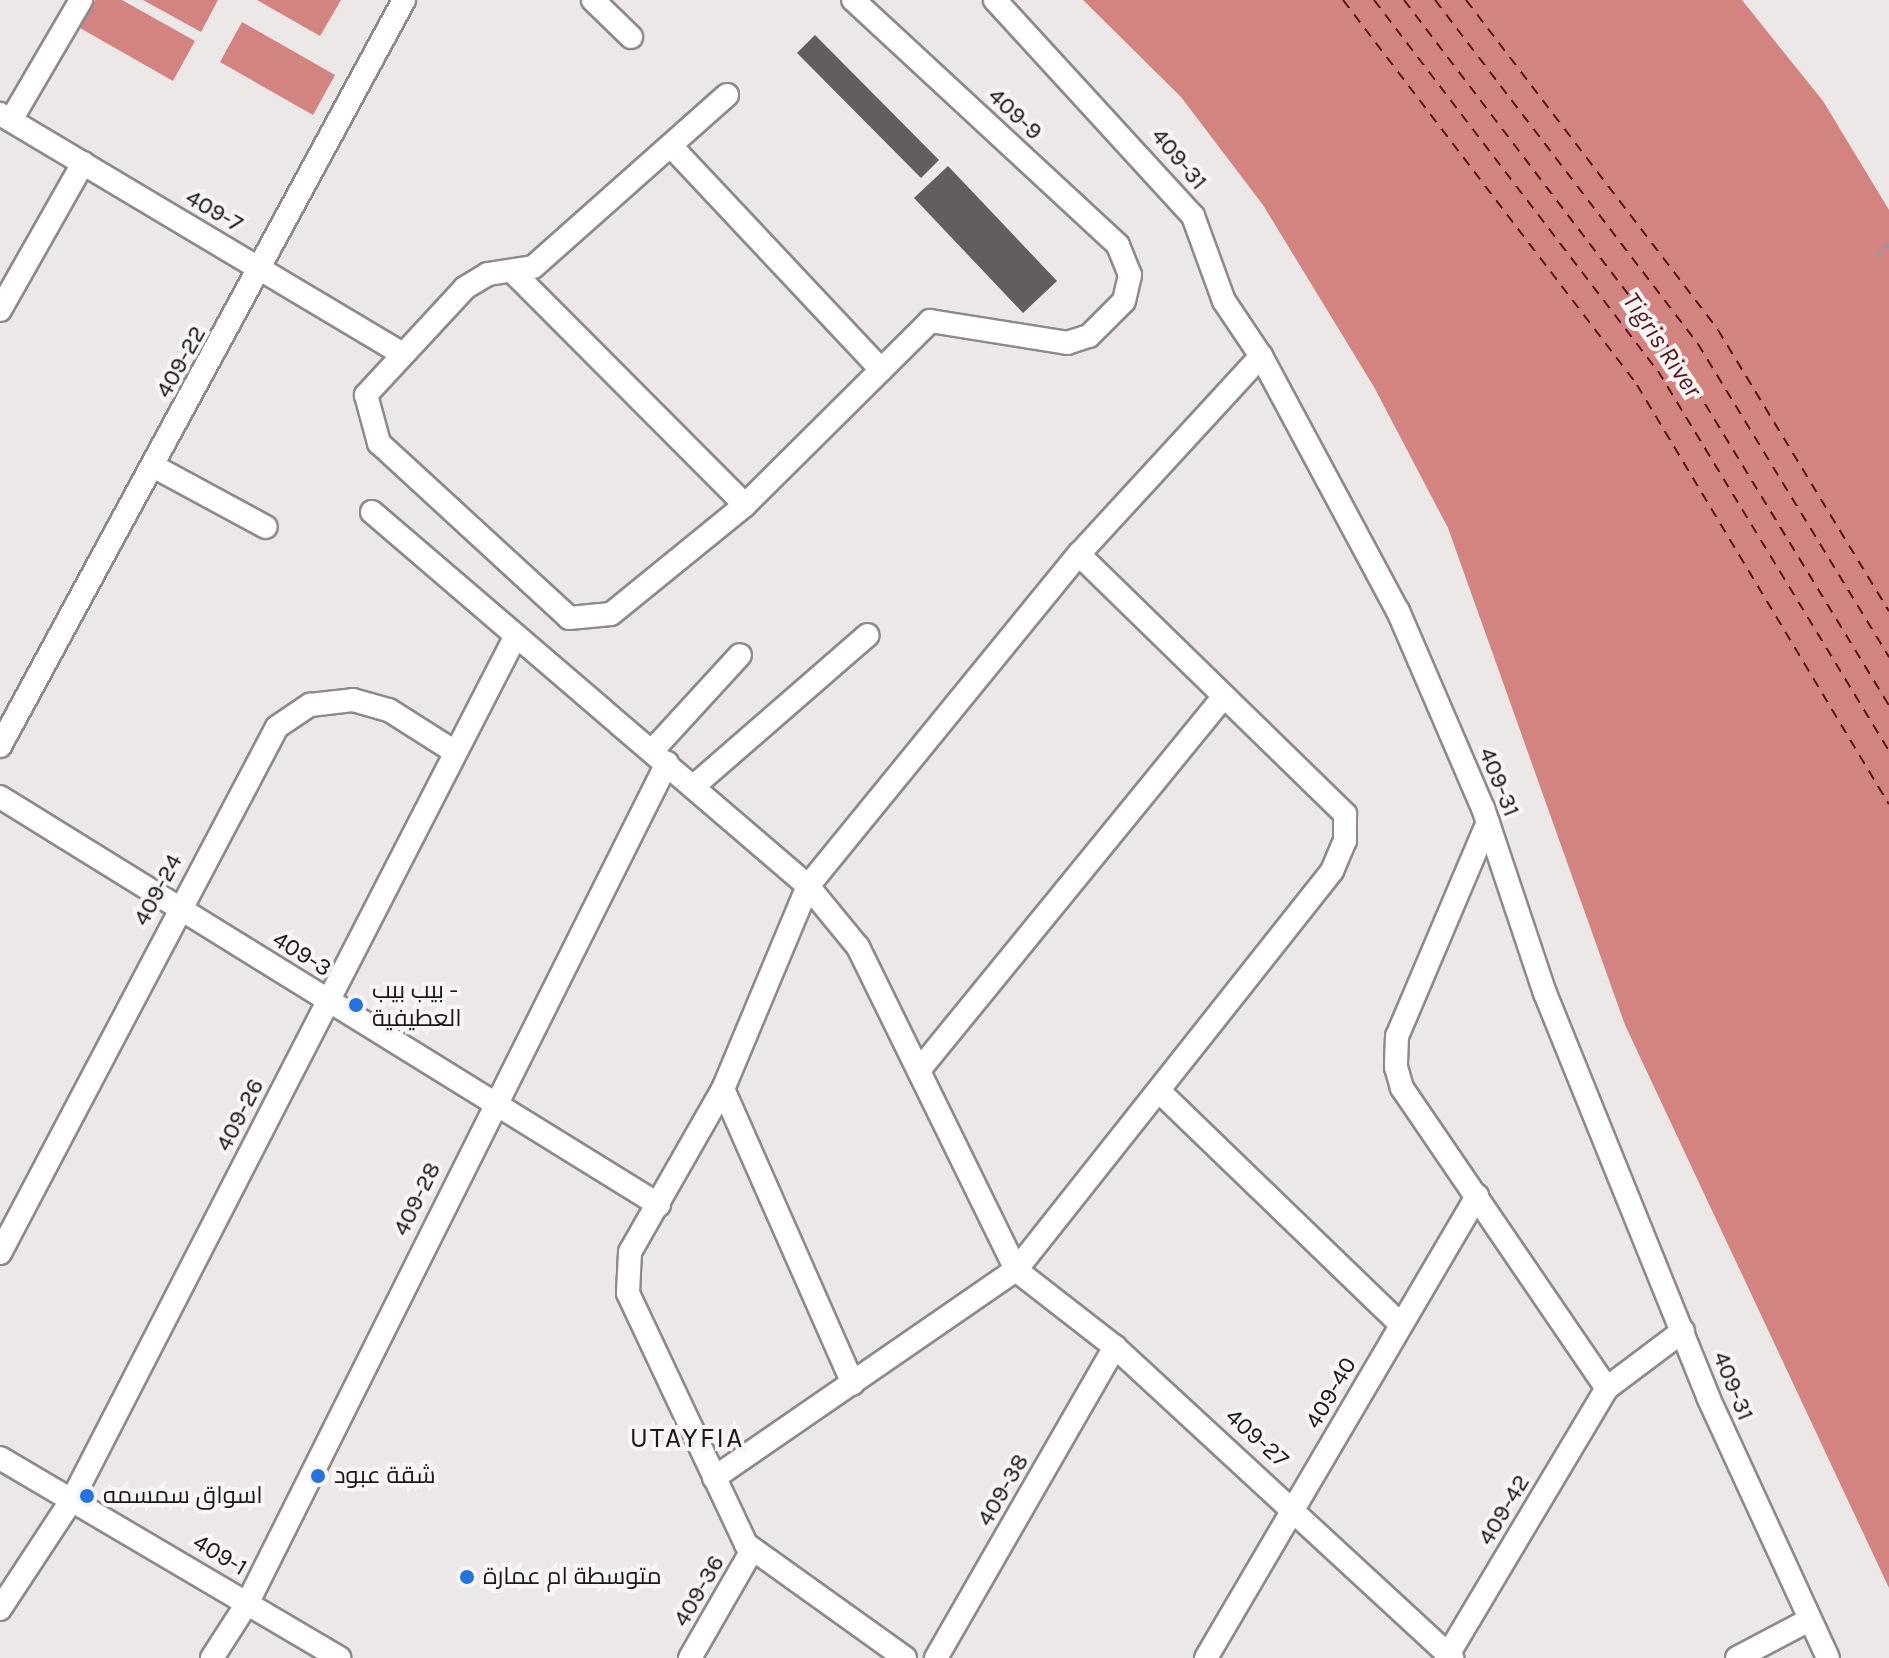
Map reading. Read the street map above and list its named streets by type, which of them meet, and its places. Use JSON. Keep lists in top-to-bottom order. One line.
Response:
{"streets":{"street":["409-9","409-31","409-7","409-22","409-24","409-3","409-26","409-28","409-40","409-27","409-38","409-42","409-1","409-36"]},"crossings":[["409-7","409-22"],["409-24","409-3"],["409-24","409-26"],["409-3","409-26"],["409-3","409-28"],["409-26","409-1"],["409-28","409-1"],["409-40","409-27"],["409-27","409-38"],["409-27","409-42"]],"districts":["UTAYFIA"],"water":["Tigris River"],"places":["بيب بيب - العطيفية","شقة عبود","اسواق سمسمه","متوسطة ام عمارة"]}
